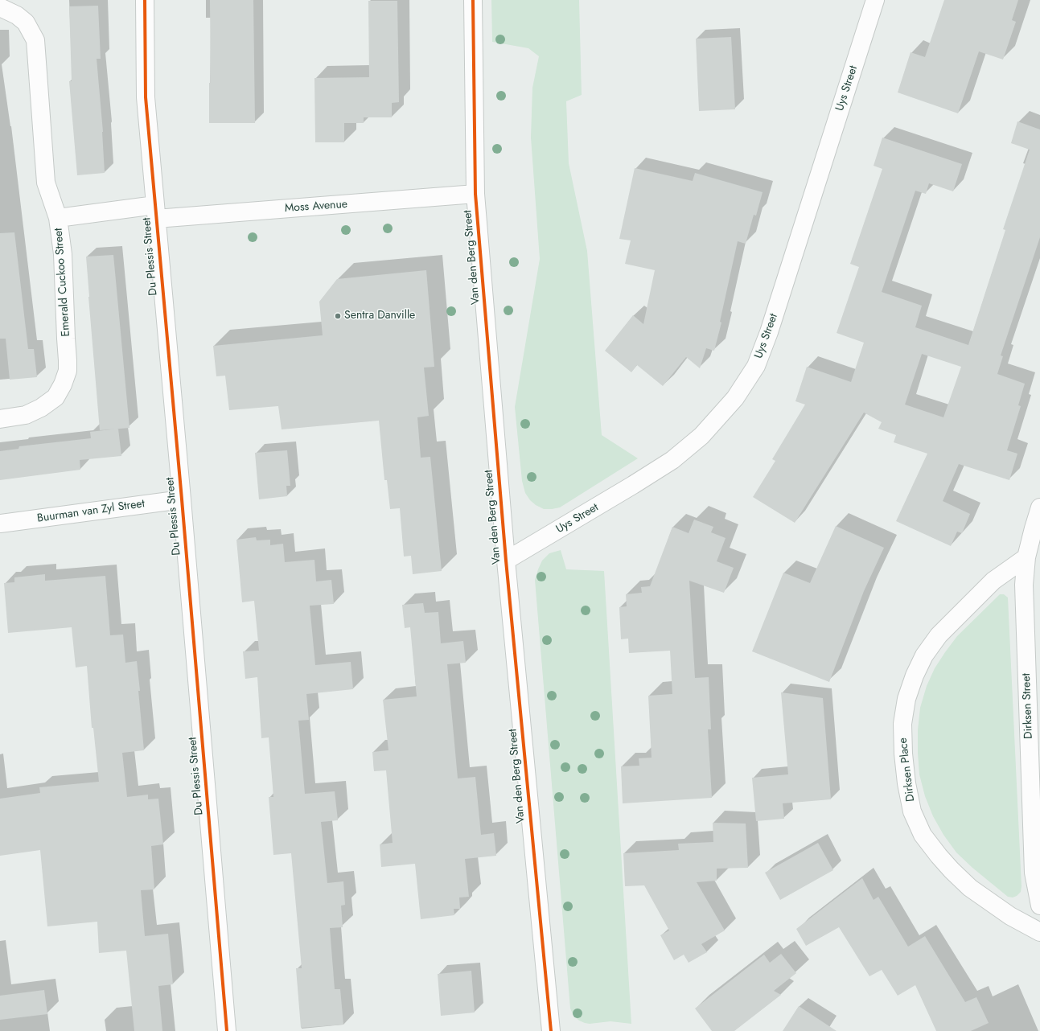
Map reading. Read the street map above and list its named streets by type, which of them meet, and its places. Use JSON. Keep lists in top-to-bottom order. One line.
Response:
{"streets":{"street":["Uys Street","Moss Avenue","Du Plessis Street","Van den Berg Street","Emerald Cuckoo Street","Buurman van Zyl Street","Dirksen Street","Dirksen Place"]},"crossings":[["Uys Street","Van den Berg Street"],["Moss Avenue","Du Plessis Street"],["Moss Avenue","Van den Berg Street"],["Moss Avenue","Emerald Cuckoo Street"],["Du Plessis Street","Buurman van Zyl Street"],["Dirksen Street","Dirksen Place"]],"places":["Sentra Danville"]}
